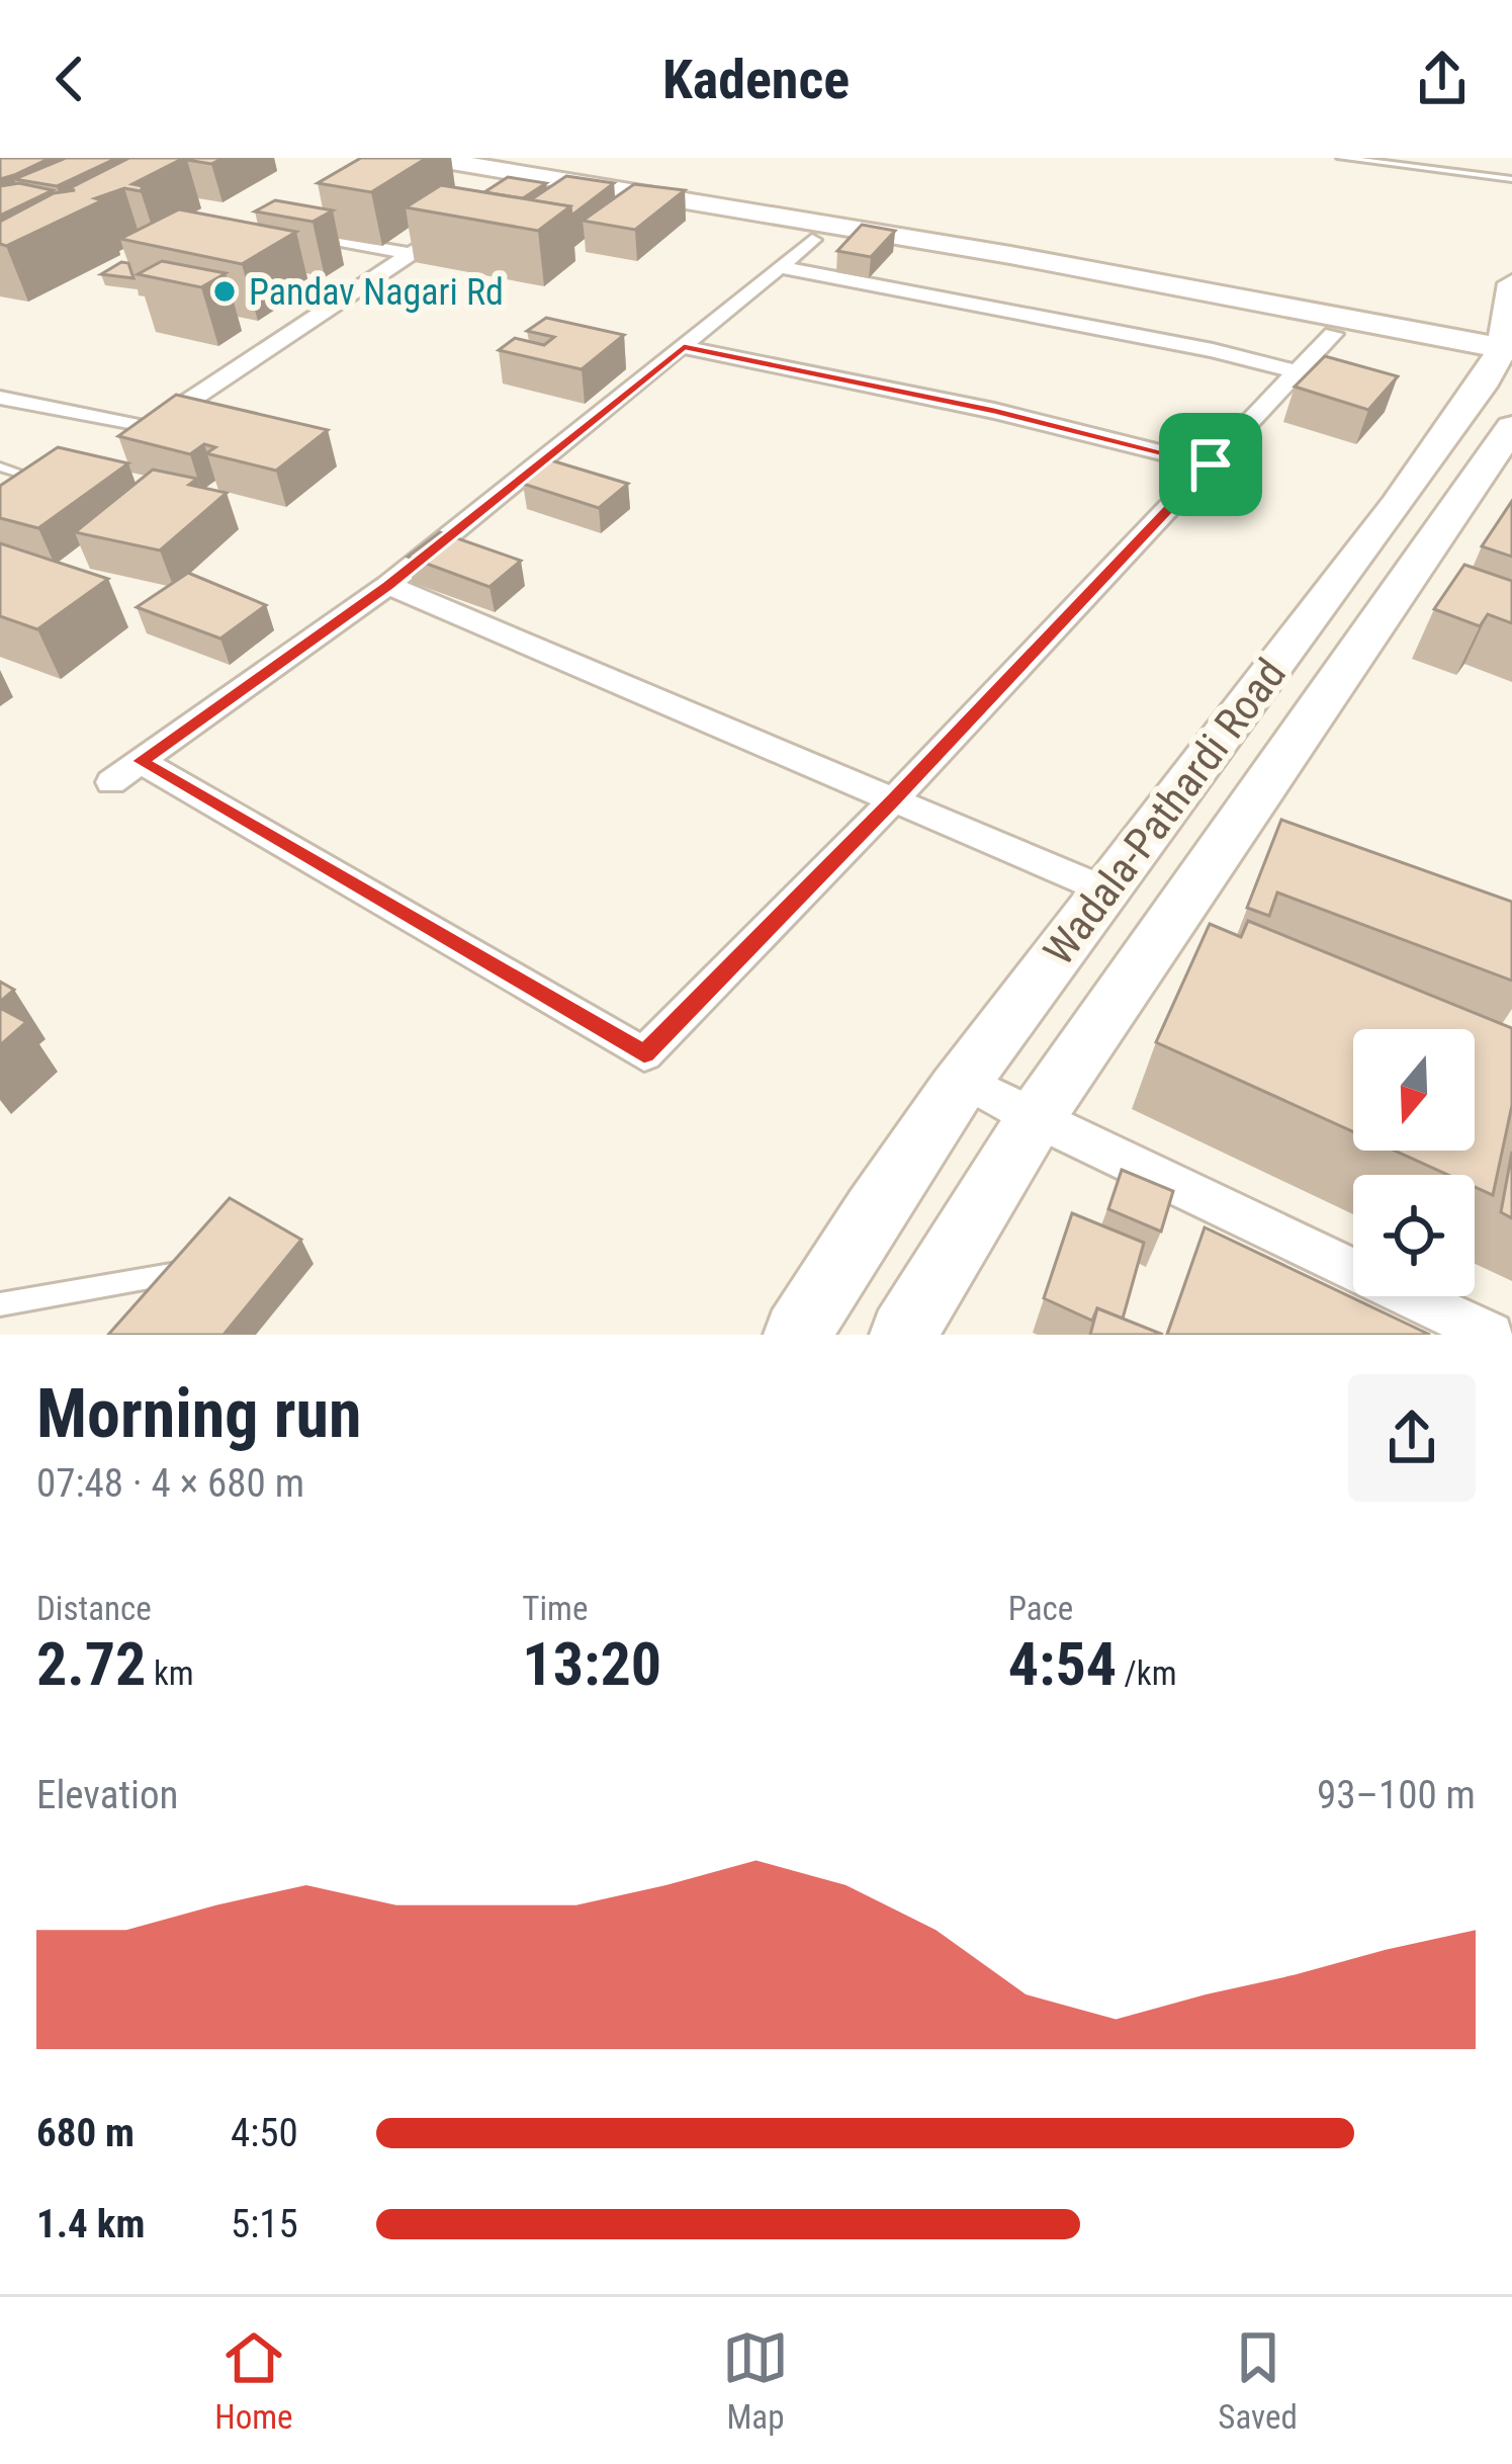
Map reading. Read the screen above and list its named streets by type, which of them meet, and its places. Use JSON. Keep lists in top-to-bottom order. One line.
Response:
{"streets":{"main road":["Wadala-Pathardi Road"]},"places":["Pandav Nagari Rd"],"north":"bottom","page":{"header":"Kadence","heading":["Morning run","07:48 · 4 × 680 m"],"stats":[["Distance","2.72 km"],["Time","13:20"],["Pace","4:54 /km"]],"chart":["Elevation","93–100 m"],"list":[{"name":"680 m","note":"4:50"},{"name":"1.4 km","note":"5:15"}],"tabs":["Home","Map","Saved"]}}
